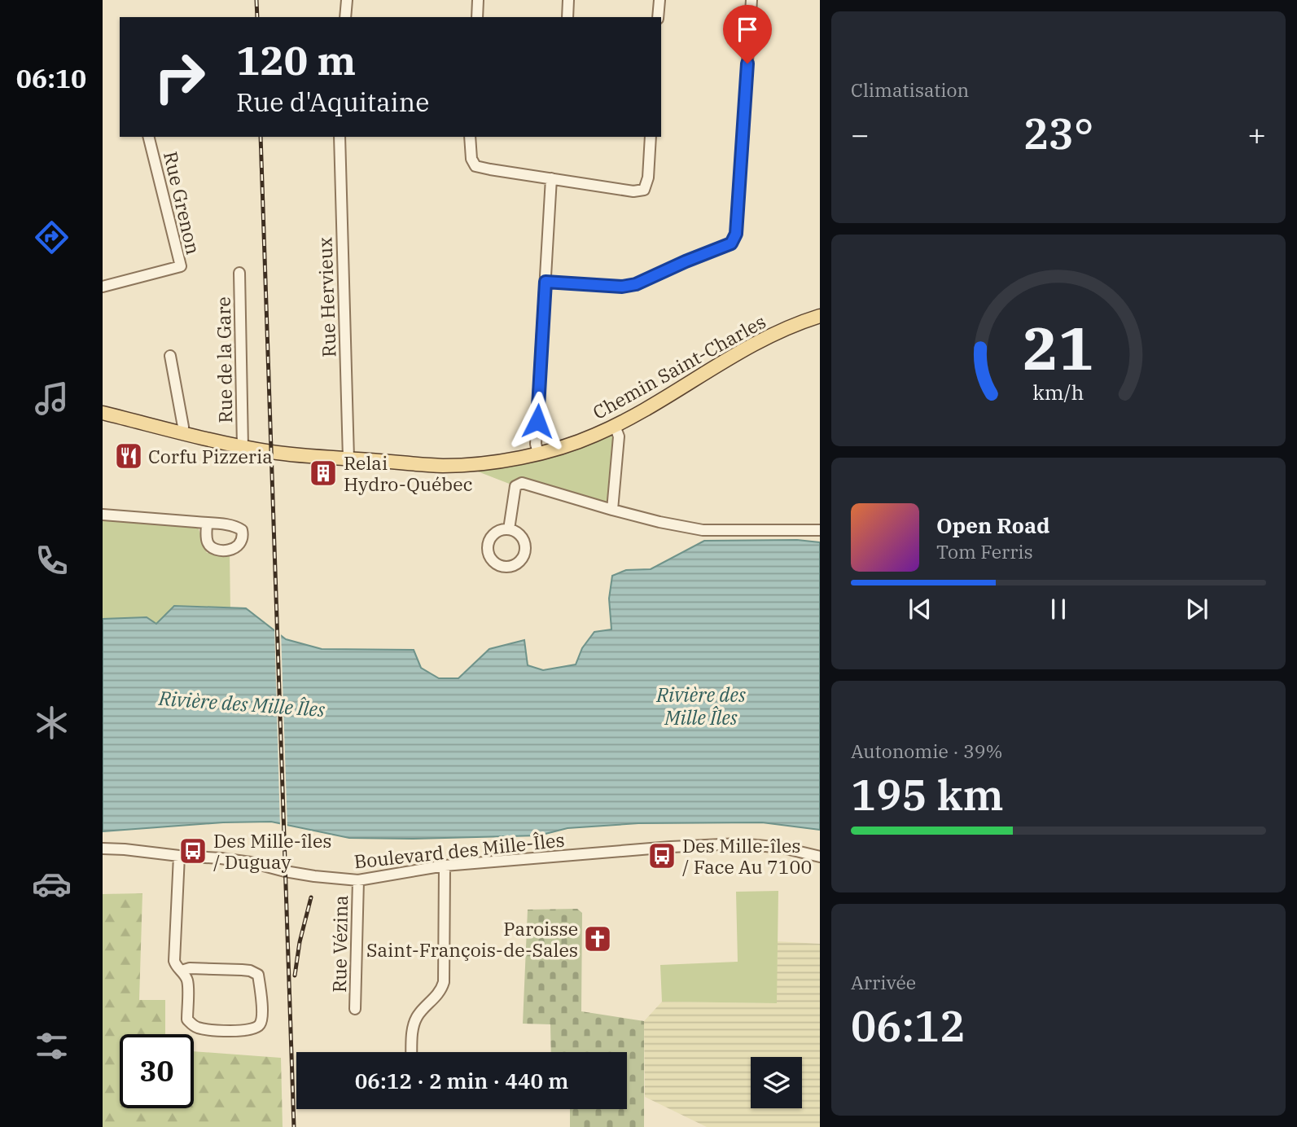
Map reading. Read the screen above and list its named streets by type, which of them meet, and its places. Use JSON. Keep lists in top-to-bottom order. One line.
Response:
{"streets":{"main road":["Chemin Saint-Charles"],"street":["Rue Grenon","Rue Hervieux","Rue de la Gare","Boulevard des Mille-Îles","Rue Vézina"]},"crossings":[["Rue Hervieux","Chemin Saint-Charles"],["Rue de la Gare","Chemin Saint-Charles"],["Boulevard des Mille-Îles","Rue Vézina"]],"water":["Rivière des Mille Îles"],"places":{"restaurant":["Corfu Pizzeria"],"building":["Relai Hydro-Québec"],"bus stop":["Des Mille-îles / Duguay","Des Mille-îles / Face Au 7100"],"church":["Paroisse Saint-François-de-Sales"]},"page":{"tabs":"06:10","tile":["Climatisation",["Autonomie · 39%","195 km"],["Arrivée","06:12"]],"turn":["120 m","Rue d'Aquitaine"],"heat":["−","23°","+"],"song":["Open Road","Tom Ferris"],"limit":"30","trip":"06:12 · 2 min · 440 m","gauge":["21","km/h"]}}
